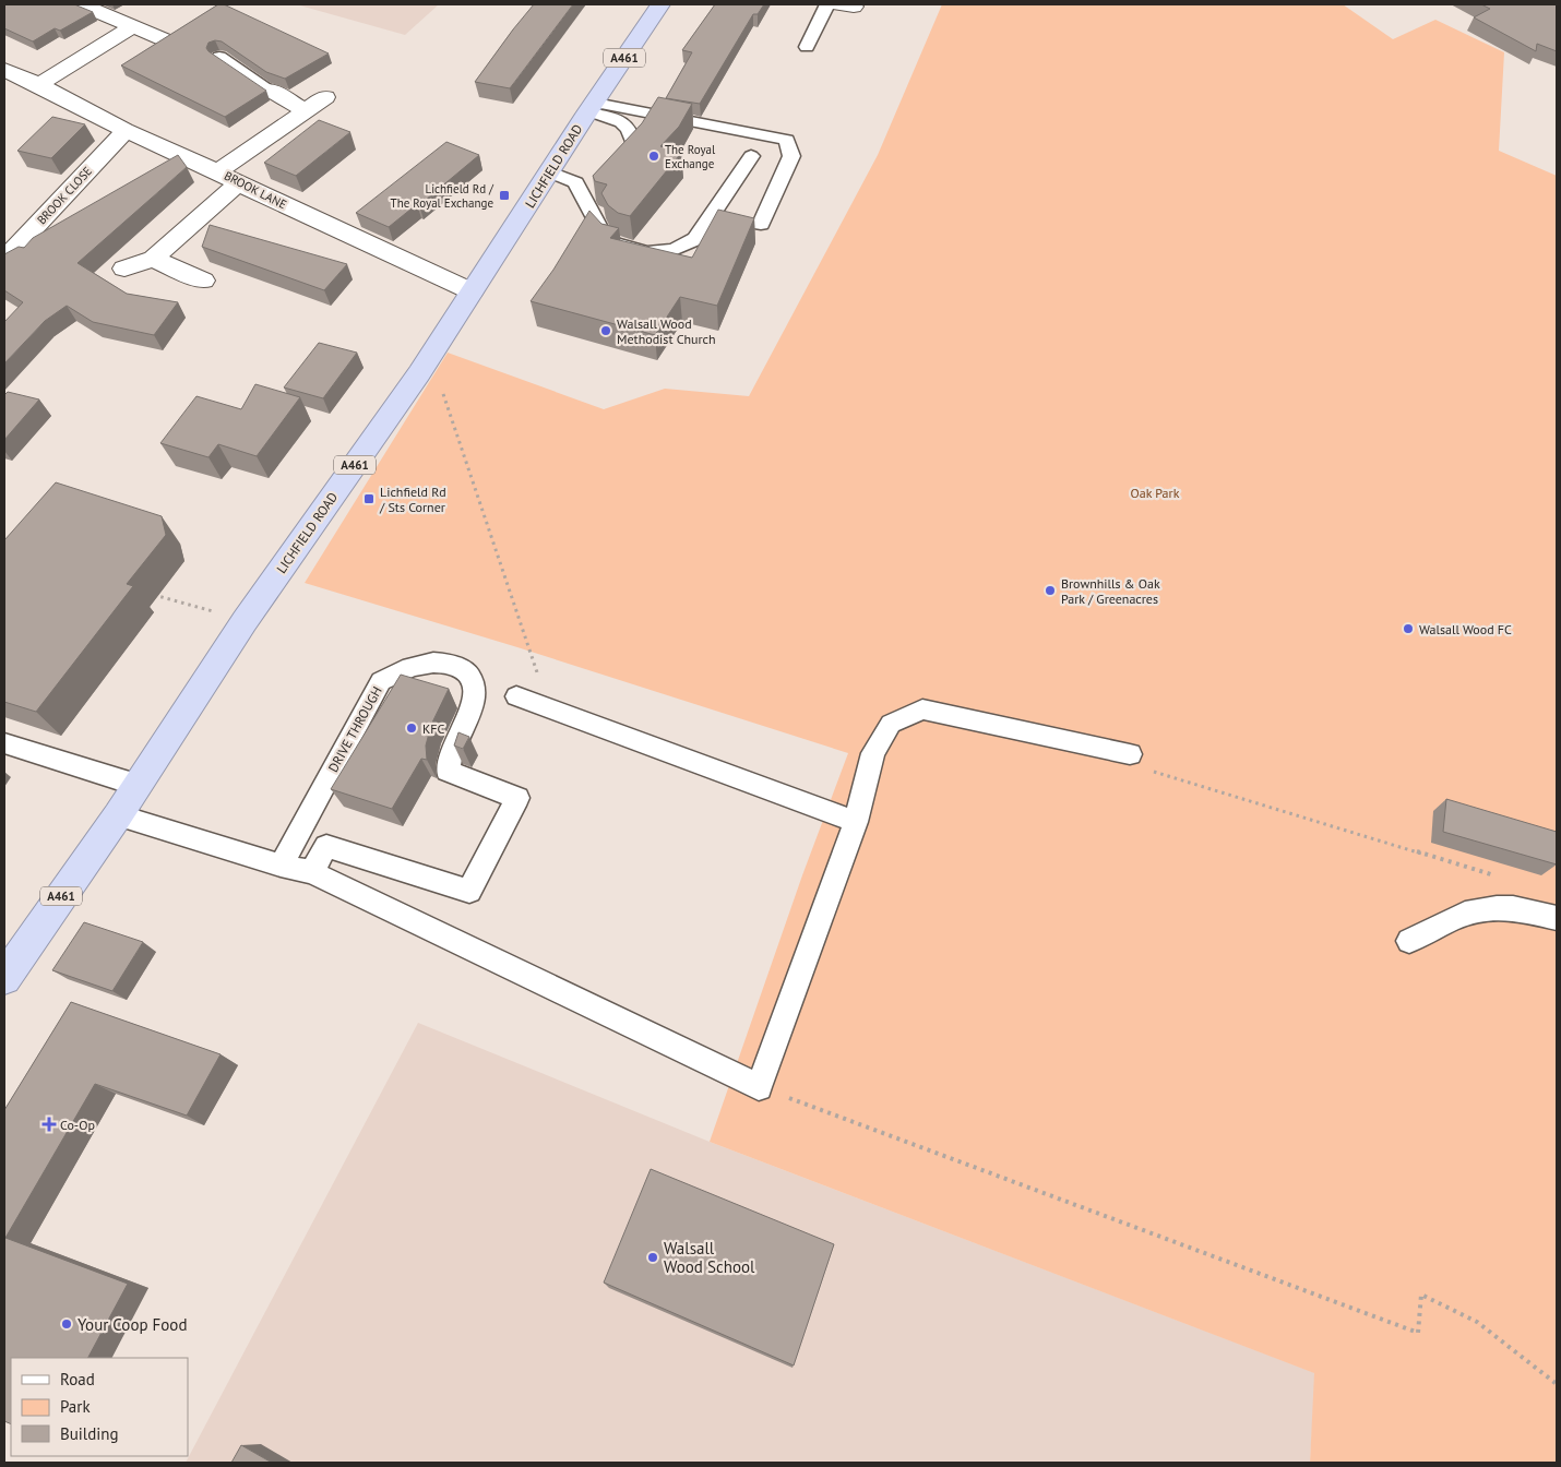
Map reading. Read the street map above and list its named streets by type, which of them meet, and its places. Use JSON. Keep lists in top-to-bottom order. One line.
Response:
{"streets":{"highway":["A461","LICHFIELD ROAD"],"street":["BROOK LANE","BROOK CLOSE"],"lane":["DRIVE THROUGH"]},"crossings":[["LICHFIELD ROAD","BROOK LANE"],["BROOK LANE","BROOK CLOSE"]],"parks":["Oak Park"],"places":{"other":["The Royal Exchange","Walsall Wood Methodist Church","Brownhills & Oak Park / Greenacres","Walsall Wood FC","KFC","Walsall Wood School","Your Coop Food"],"transit":["Lichfield Rd / The Royal Exchange","Lichfield Rd / Sts Corner"],"health":["Co-Op"]},"legend":["Road","Park","Building"]}
